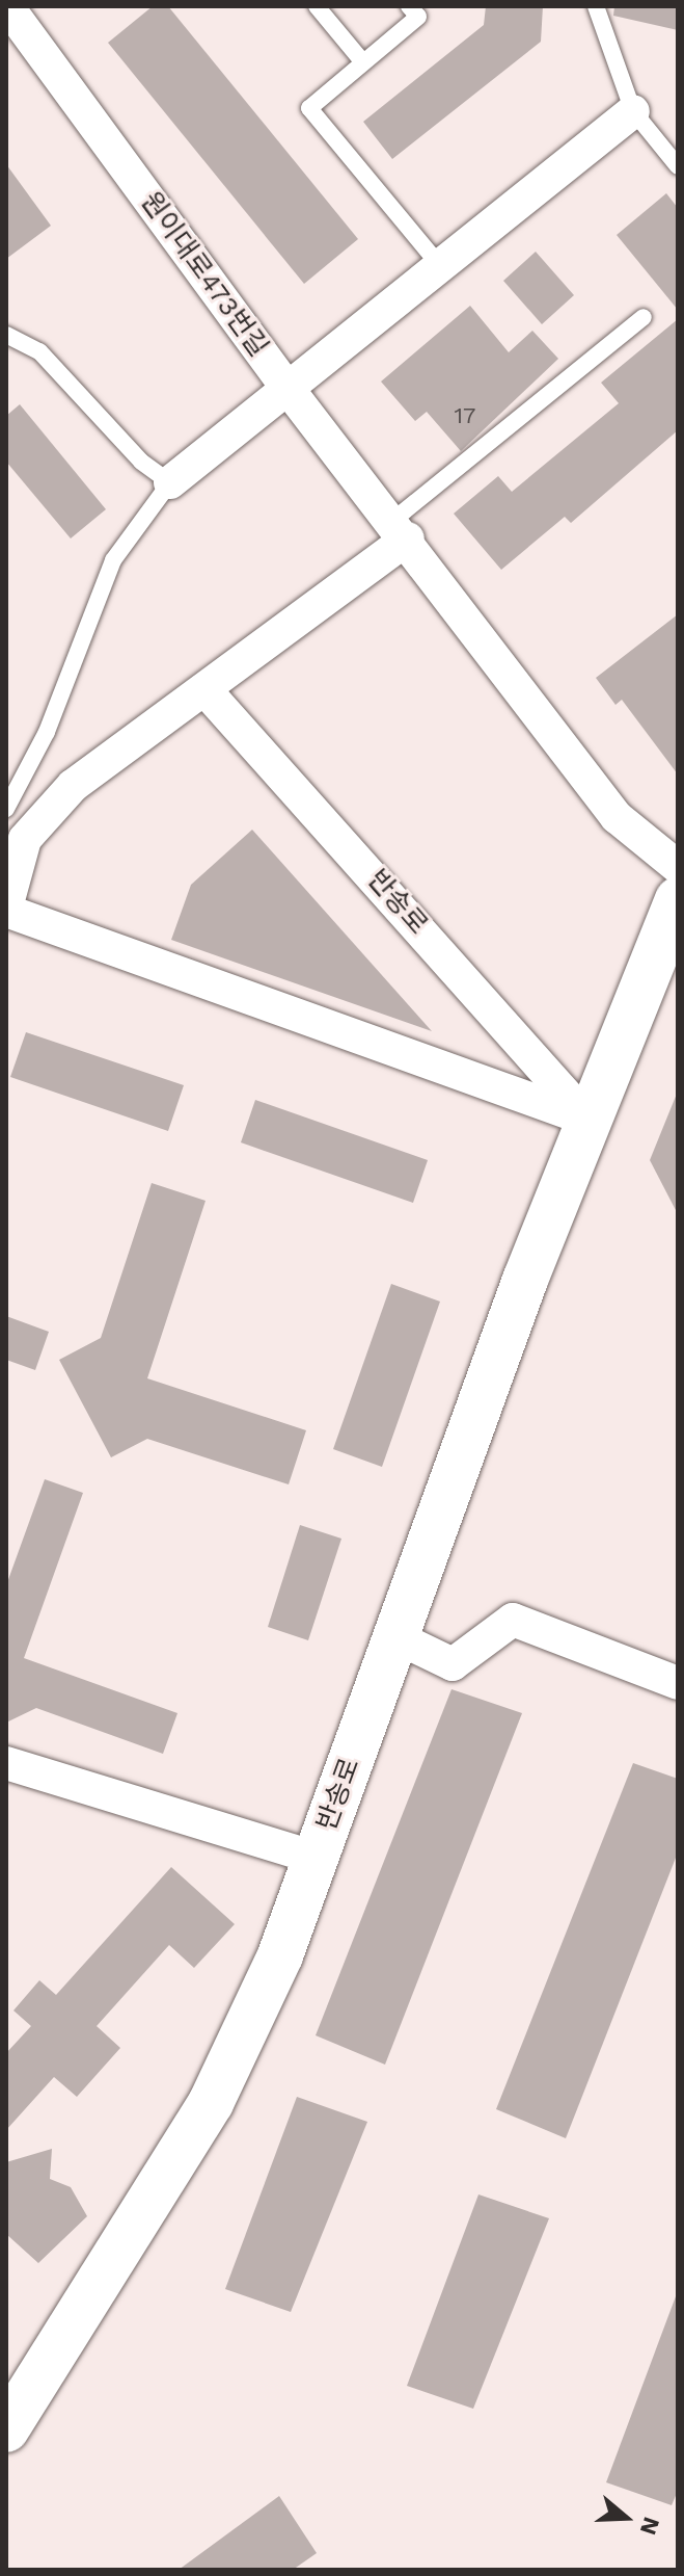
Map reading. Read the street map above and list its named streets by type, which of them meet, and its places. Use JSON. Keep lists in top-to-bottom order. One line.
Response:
{"streets":{"street":["원이대로473번길","반송로"]},"house_numbers":["17"],"north":"right"}
